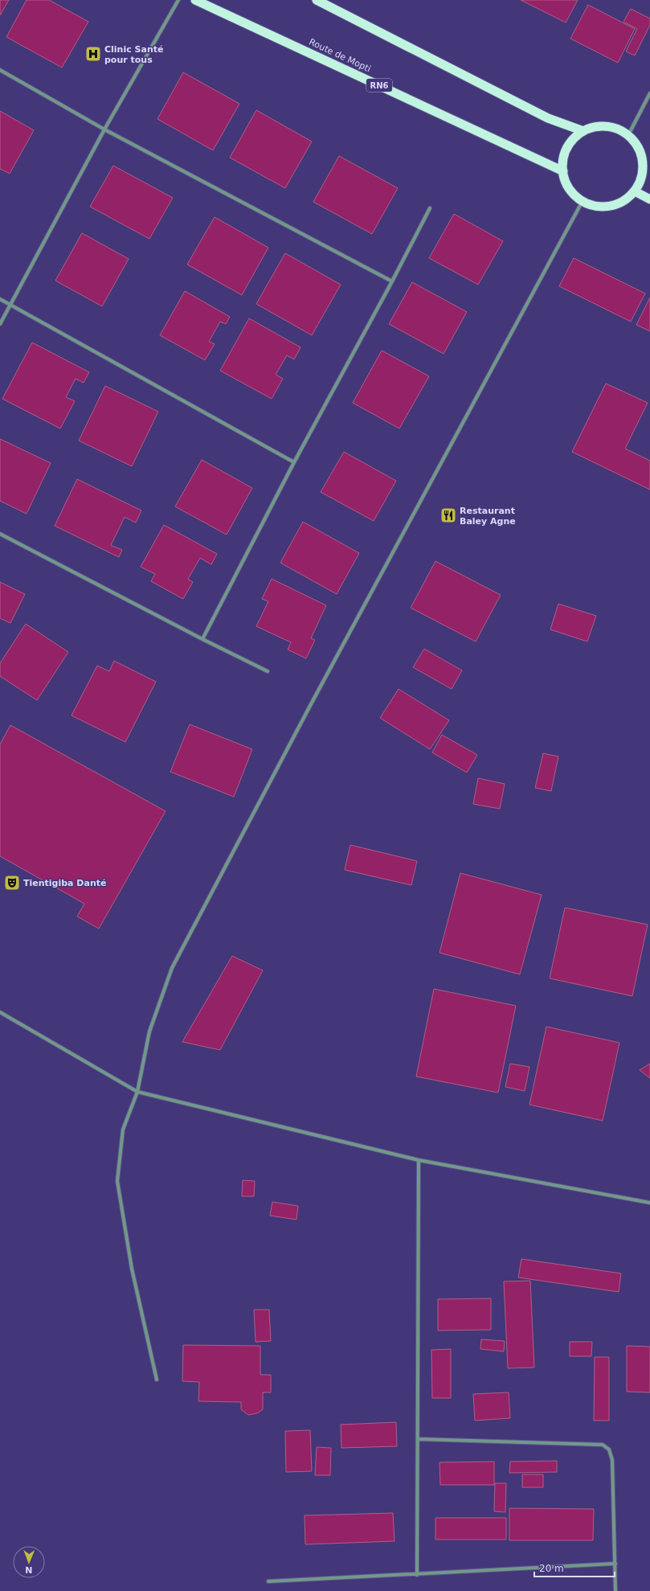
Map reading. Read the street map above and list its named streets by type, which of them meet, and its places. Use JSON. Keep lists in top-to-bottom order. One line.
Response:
{"streets":{"highway":["Route de Mopti","RN6"]},"places":{"hospital":["Clinic Santé pour tous"],"restaurant":["Restaurant Baley Agne"],"theatre":["Tientigiba Danté"]},"scale_bar":"20 m","north":"bottom"}
